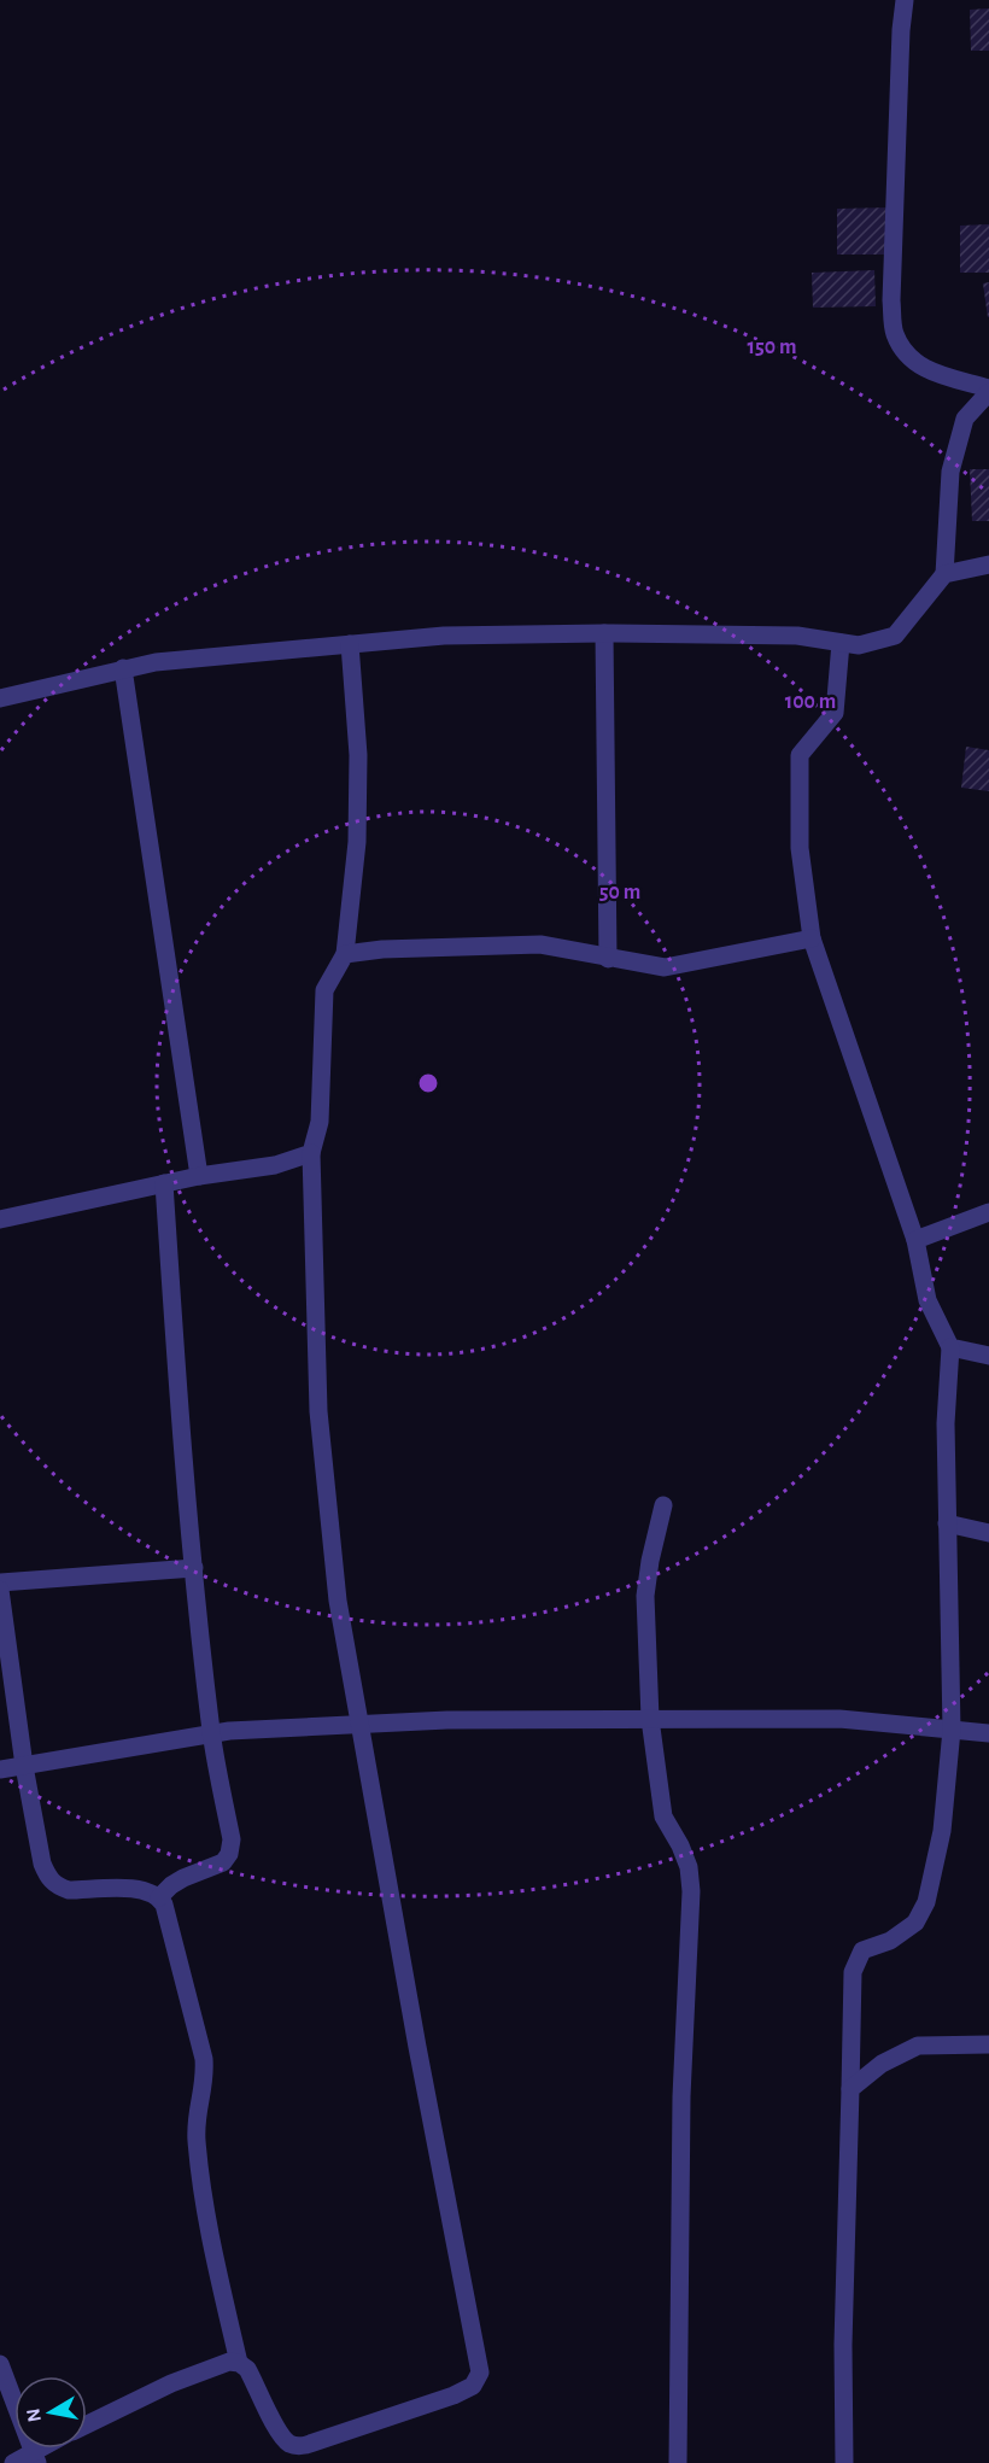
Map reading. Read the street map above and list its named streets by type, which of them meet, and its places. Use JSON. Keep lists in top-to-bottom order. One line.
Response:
{"north":"left","rings":["150 m","100 m","50 m"]}
